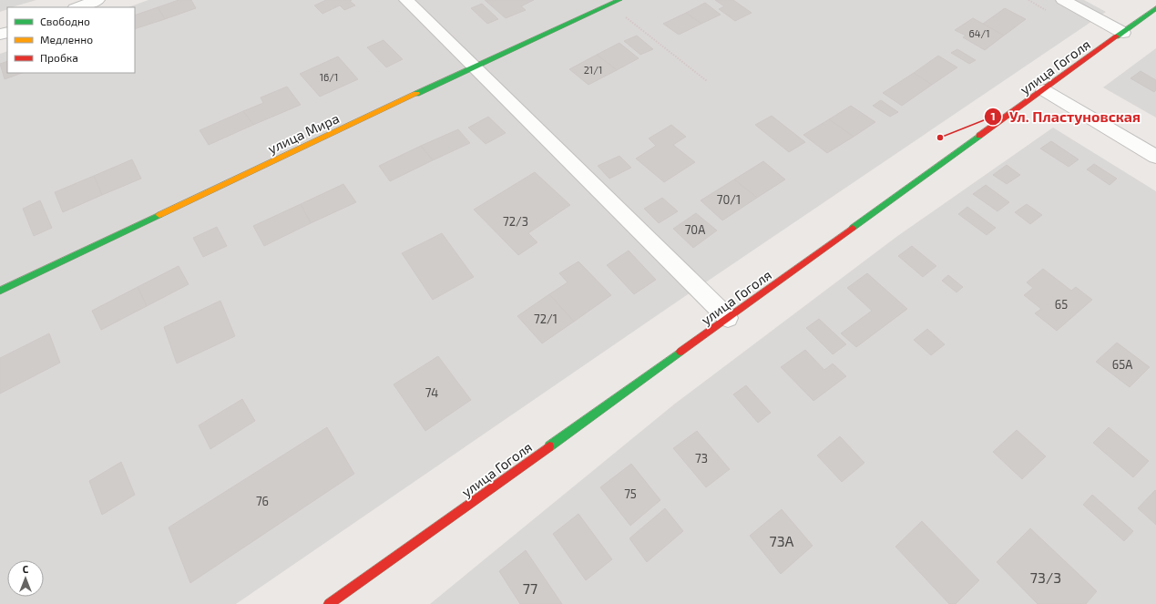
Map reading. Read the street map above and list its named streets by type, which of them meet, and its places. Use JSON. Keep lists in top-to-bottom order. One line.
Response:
{"streets":{"street":["улица Гоголя","улица Мира"]},"places":["Ул. Пластуновская"],"house_numbers":["64/1","21/1","16/1","70/1","72/3","70А","65","72/1","65А","74","73","75","76","73А","73/3","77"],"legend":["Свободно","Медленно","Пробка"],"north":"top"}
